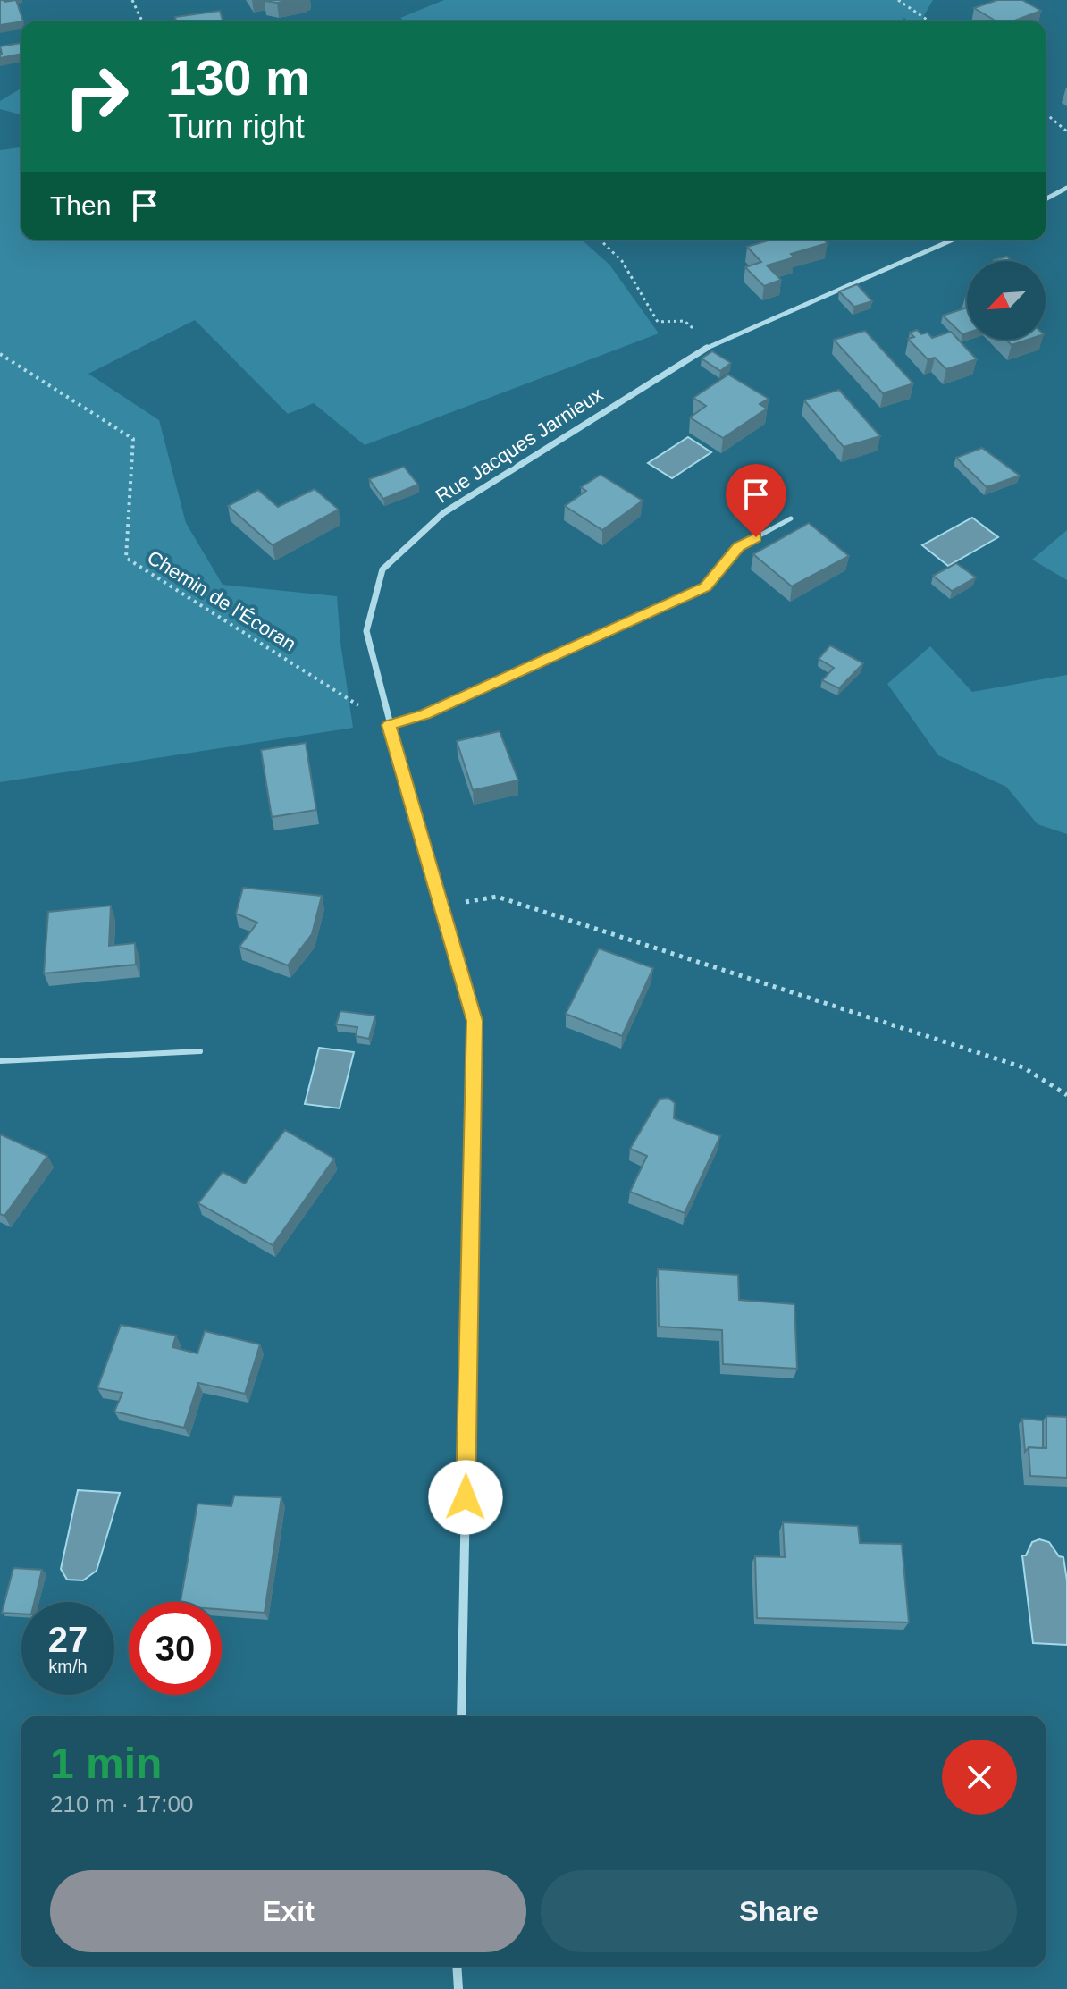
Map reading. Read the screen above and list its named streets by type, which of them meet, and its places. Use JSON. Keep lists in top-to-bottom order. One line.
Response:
{"streets":{"street":["Rue Jacques Jarnieux"],"path":["Chemin de l'Écoran"]},"crossings":[["Rue Jacques Jarnieux","Chemin de l'Écoran"]],"north":"bottom left","page":{"turn":["130 m","Turn right"],"then":"Then","speed":"27 km/h","limit":"30","heading":["1 min","210 m · 17:00"],"buttons":["Exit","Share"]}}
